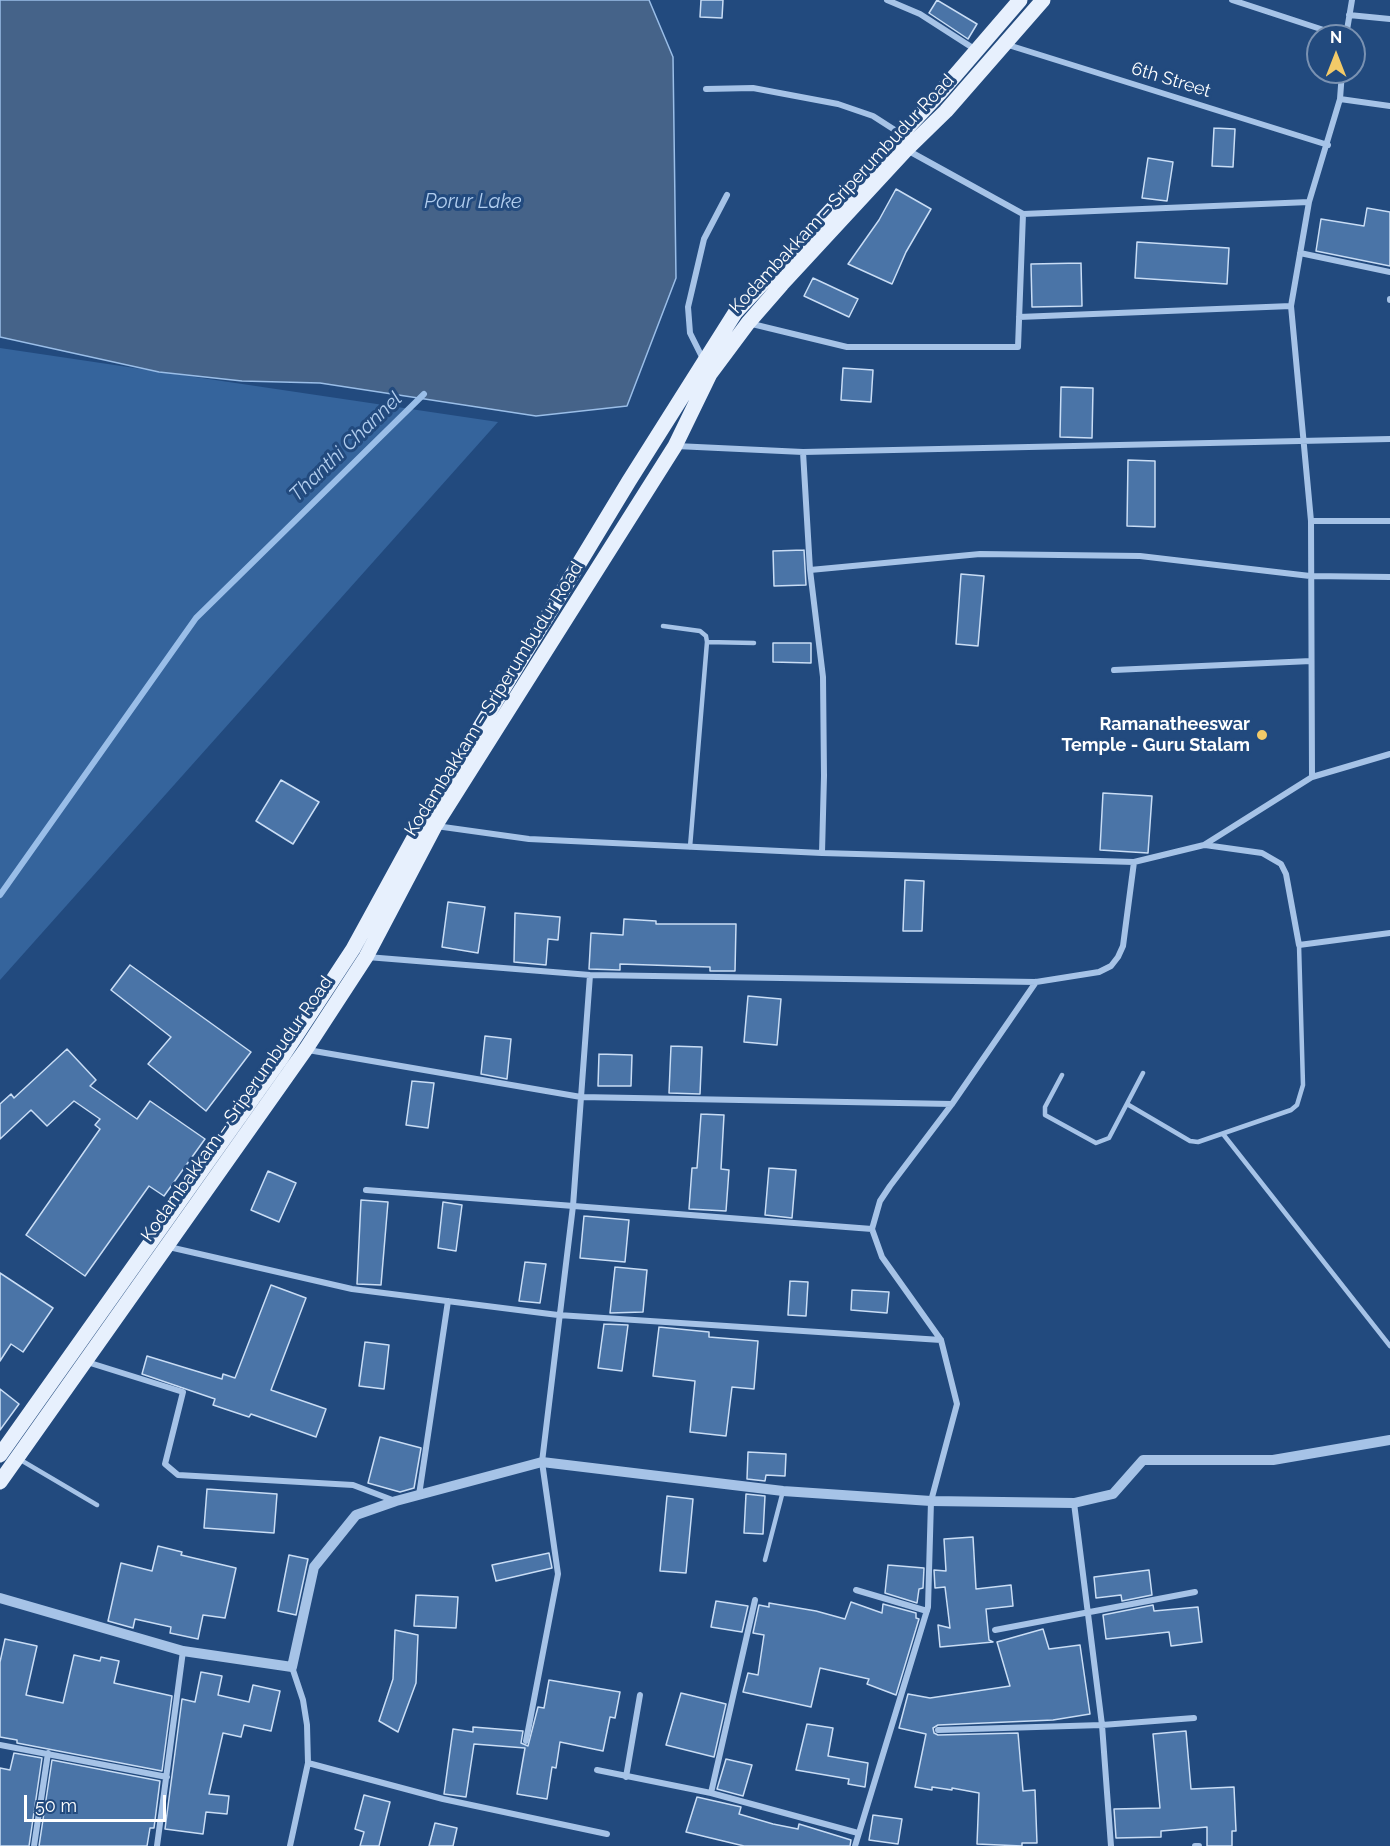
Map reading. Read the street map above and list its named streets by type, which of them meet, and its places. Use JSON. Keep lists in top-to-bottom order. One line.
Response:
{"streets":{"main road":["Kodambakkam – Sriperumbudur Road"],"street":["6th Street"]},"crossings":[["6th Street","Kodambakkam – Sriperumbudur Road"]],"water":["Porur Lake","Thanthi Channel"],"places":["Ramanatheeswar Temple - Guru Stalam"],"scale_bar":"50 m","north":"top"}
